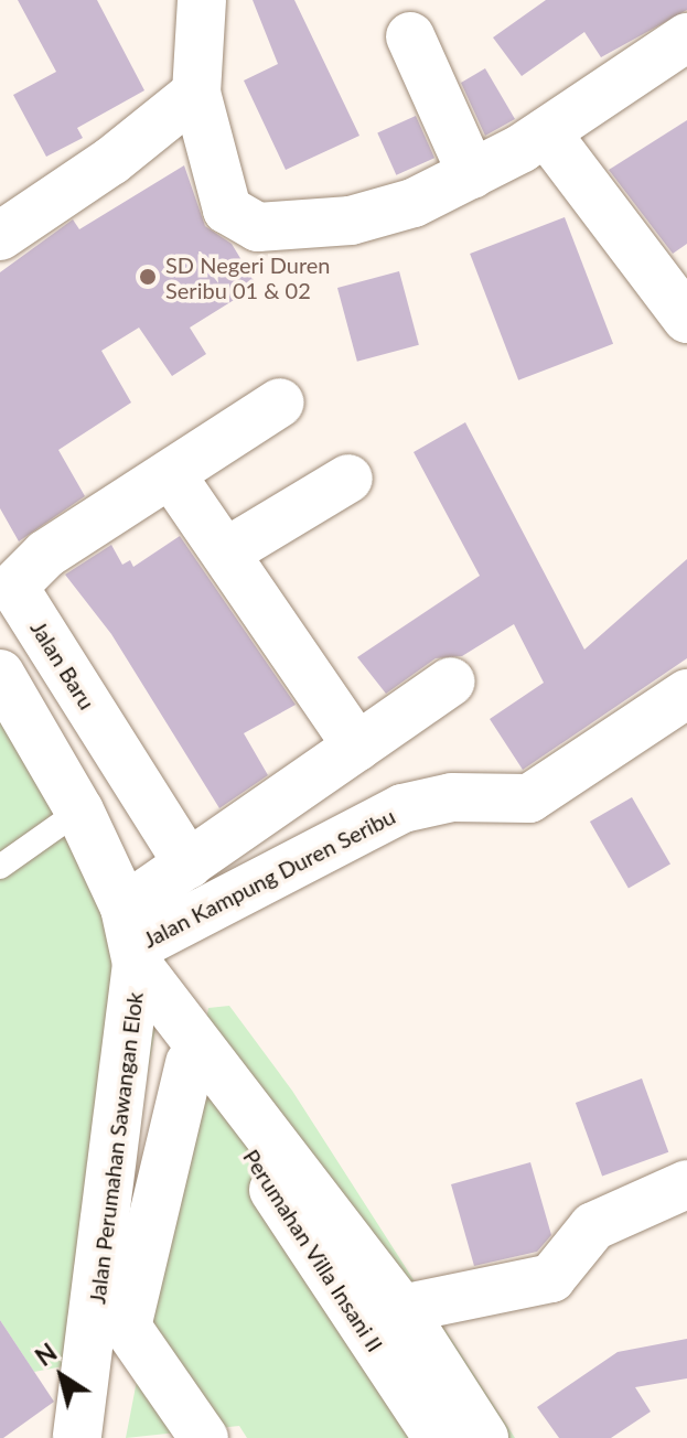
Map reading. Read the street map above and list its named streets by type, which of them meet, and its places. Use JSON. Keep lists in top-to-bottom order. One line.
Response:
{"streets":{"street":["Jalan Baru","Jalan Kampung Duren Seribu","Jalan Perumahan Sawangan Elok","Perumahan Villa Insani II"]},"crossings":[["Jalan Kampung Duren Seribu","Jalan Perumahan Sawangan Elok"],["Jalan Kampung Duren Seribu","Perumahan Villa Insani II"],["Jalan Perumahan Sawangan Elok","Perumahan Villa Insani II"]],"places":["SD Negeri Duren Seribu 01 & 02"],"north":"top left"}
